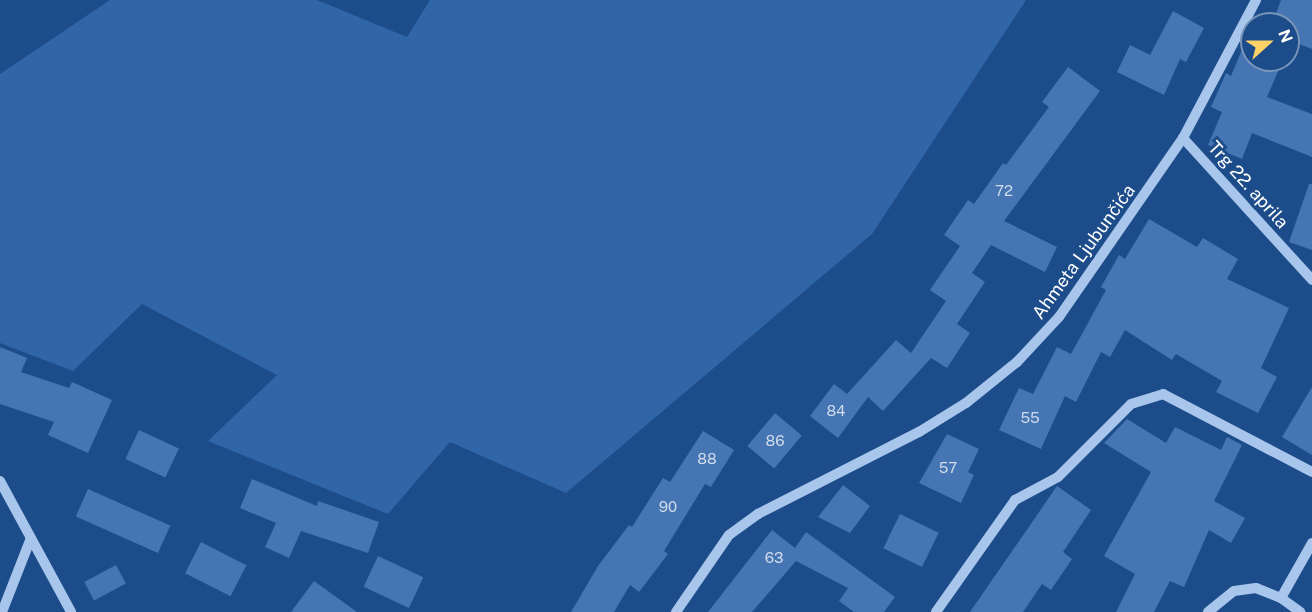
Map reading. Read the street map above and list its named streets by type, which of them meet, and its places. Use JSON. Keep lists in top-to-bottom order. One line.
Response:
{"streets":{"street":["Trg 22. aprila","Ahmeta Ljubunčića"]},"crossings":[["Trg 22. aprila","Ahmeta Ljubunčića"]],"house_numbers":["72","84","55","86","88","57","90","63"],"north":"right"}
